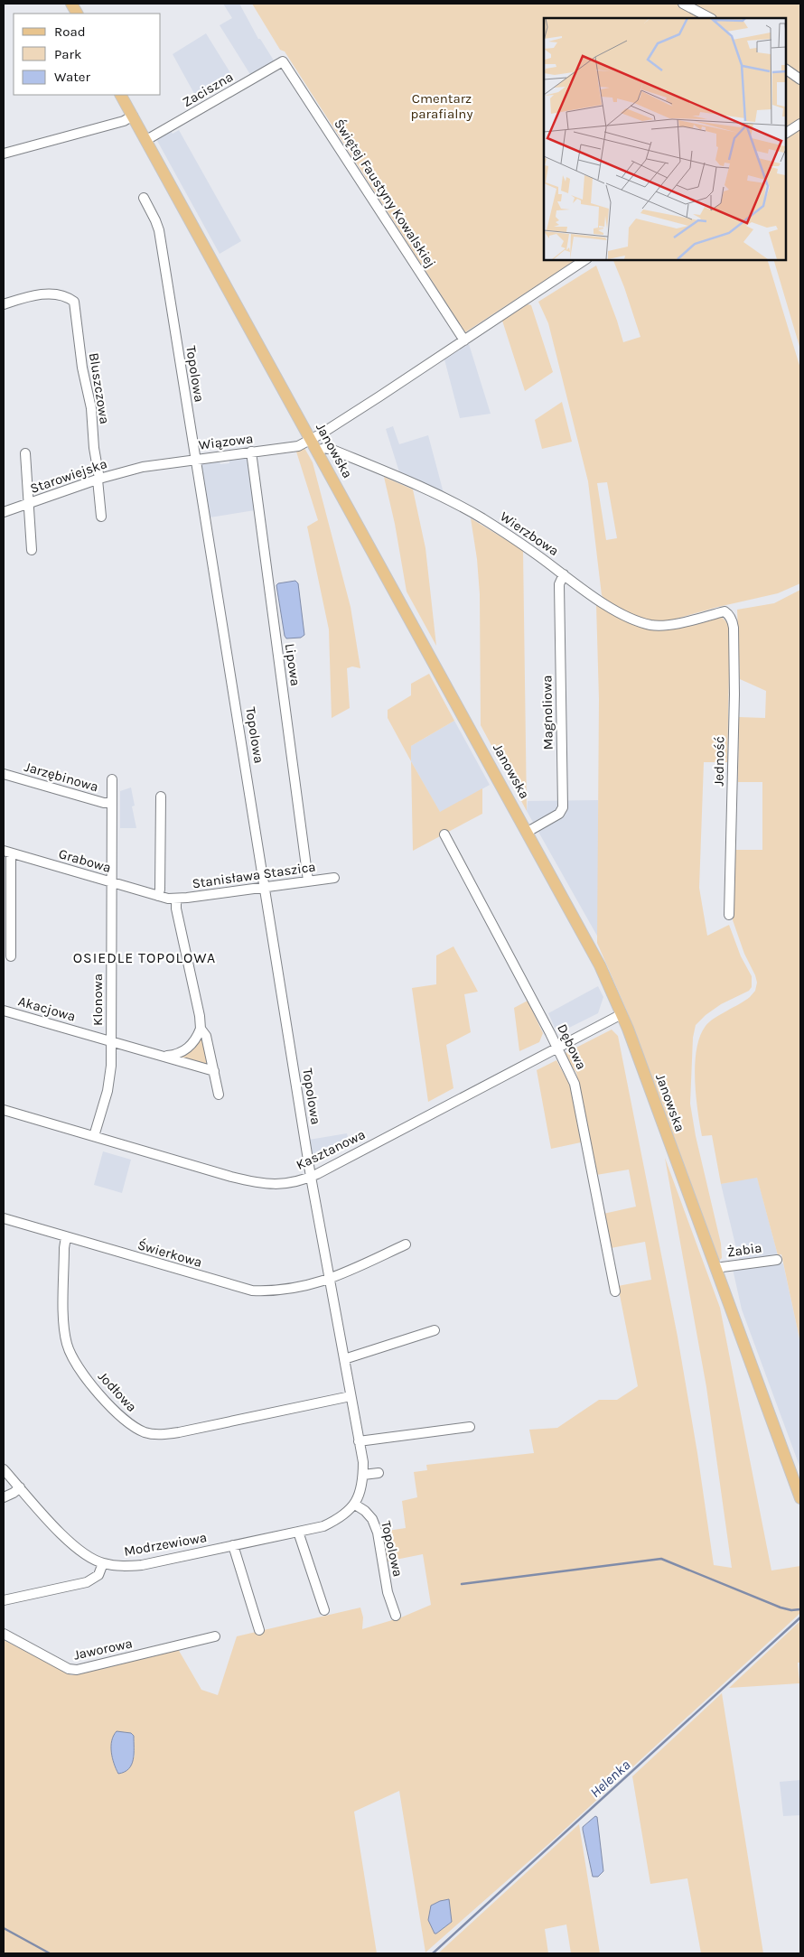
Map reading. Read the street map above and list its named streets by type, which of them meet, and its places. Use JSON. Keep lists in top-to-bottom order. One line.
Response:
{"streets":{"main road":["Janowska"],"street":["Zaciszna","Świętej Faustyny Kowalskiej","Topolowa","Bluszczowa","Wiązowa","Starowiejska","Wierzbowa","Lipowa","Magnoliowa","Jedność","Jarzębinowa","Grabowa","Stanisława Staszica","Klonowa","Akacjowa","Dębowa","Kasztanowa","Żabia","Świerkowa","Jodłowa","Modrzewiowa","Jaworowa"]},"crossings":[["Zaciszna","Świętej Faustyny Kowalskiej"],["Zaciszna","Janowska"],["Topolowa","Wiązowa"],["Topolowa","Stanisława Staszica"],["Topolowa","Kasztanowa"],["Topolowa","Świerkowa"],["Topolowa","Jodłowa"],["Topolowa","Modrzewiowa"],["Bluszczowa","Starowiejska"],["Wiązowa","Janowska"],["Wiązowa","Starowiejska"],["Wiązowa","Lipowa"],["Janowska","Wierzbowa"],["Janowska","Magnoliowa"],["Janowska","Kasztanowa"],["Janowska","Żabia"],["Wierzbowa","Magnoliowa"],["Wierzbowa","Jedność"],["Lipowa","Stanisława Staszica"],["Jarzębinowa","Klonowa"],["Grabowa","Stanisława Staszica"],["Grabowa","Klonowa"],["Klonowa","Akacjowa"],["Klonowa","Kasztanowa"],["Dębowa","Kasztanowa"],["Świerkowa","Jodłowa"]],"districts":["OSIEDLE TOPOLOWA"],"water":["Helenka"],"parks":["Cmentarz parafialny"],"legend":["Road","Park","Water"]}
